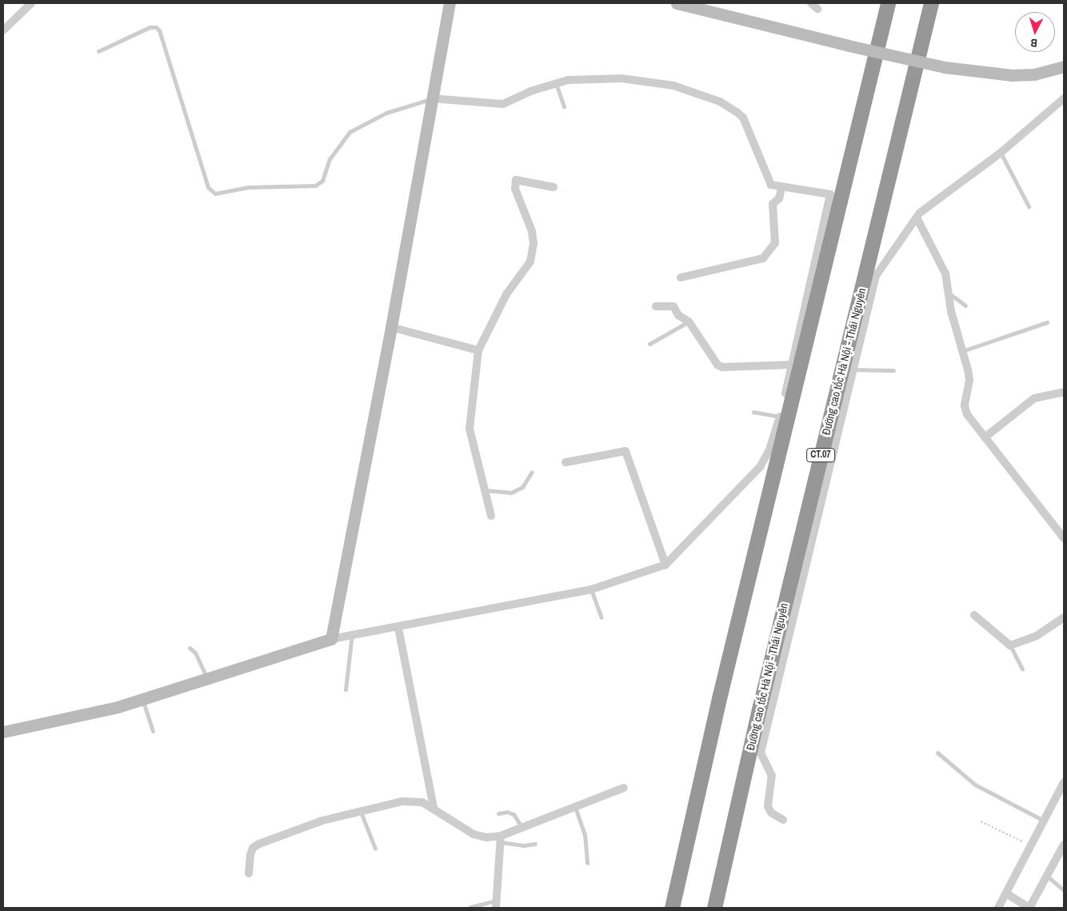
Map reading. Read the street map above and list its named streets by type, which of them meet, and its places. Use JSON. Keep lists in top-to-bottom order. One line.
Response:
{"streets":{"highway":["Đường cao tốc Hà Nội - Thái Nguyên","CT.07"]},"north":"bottom"}
